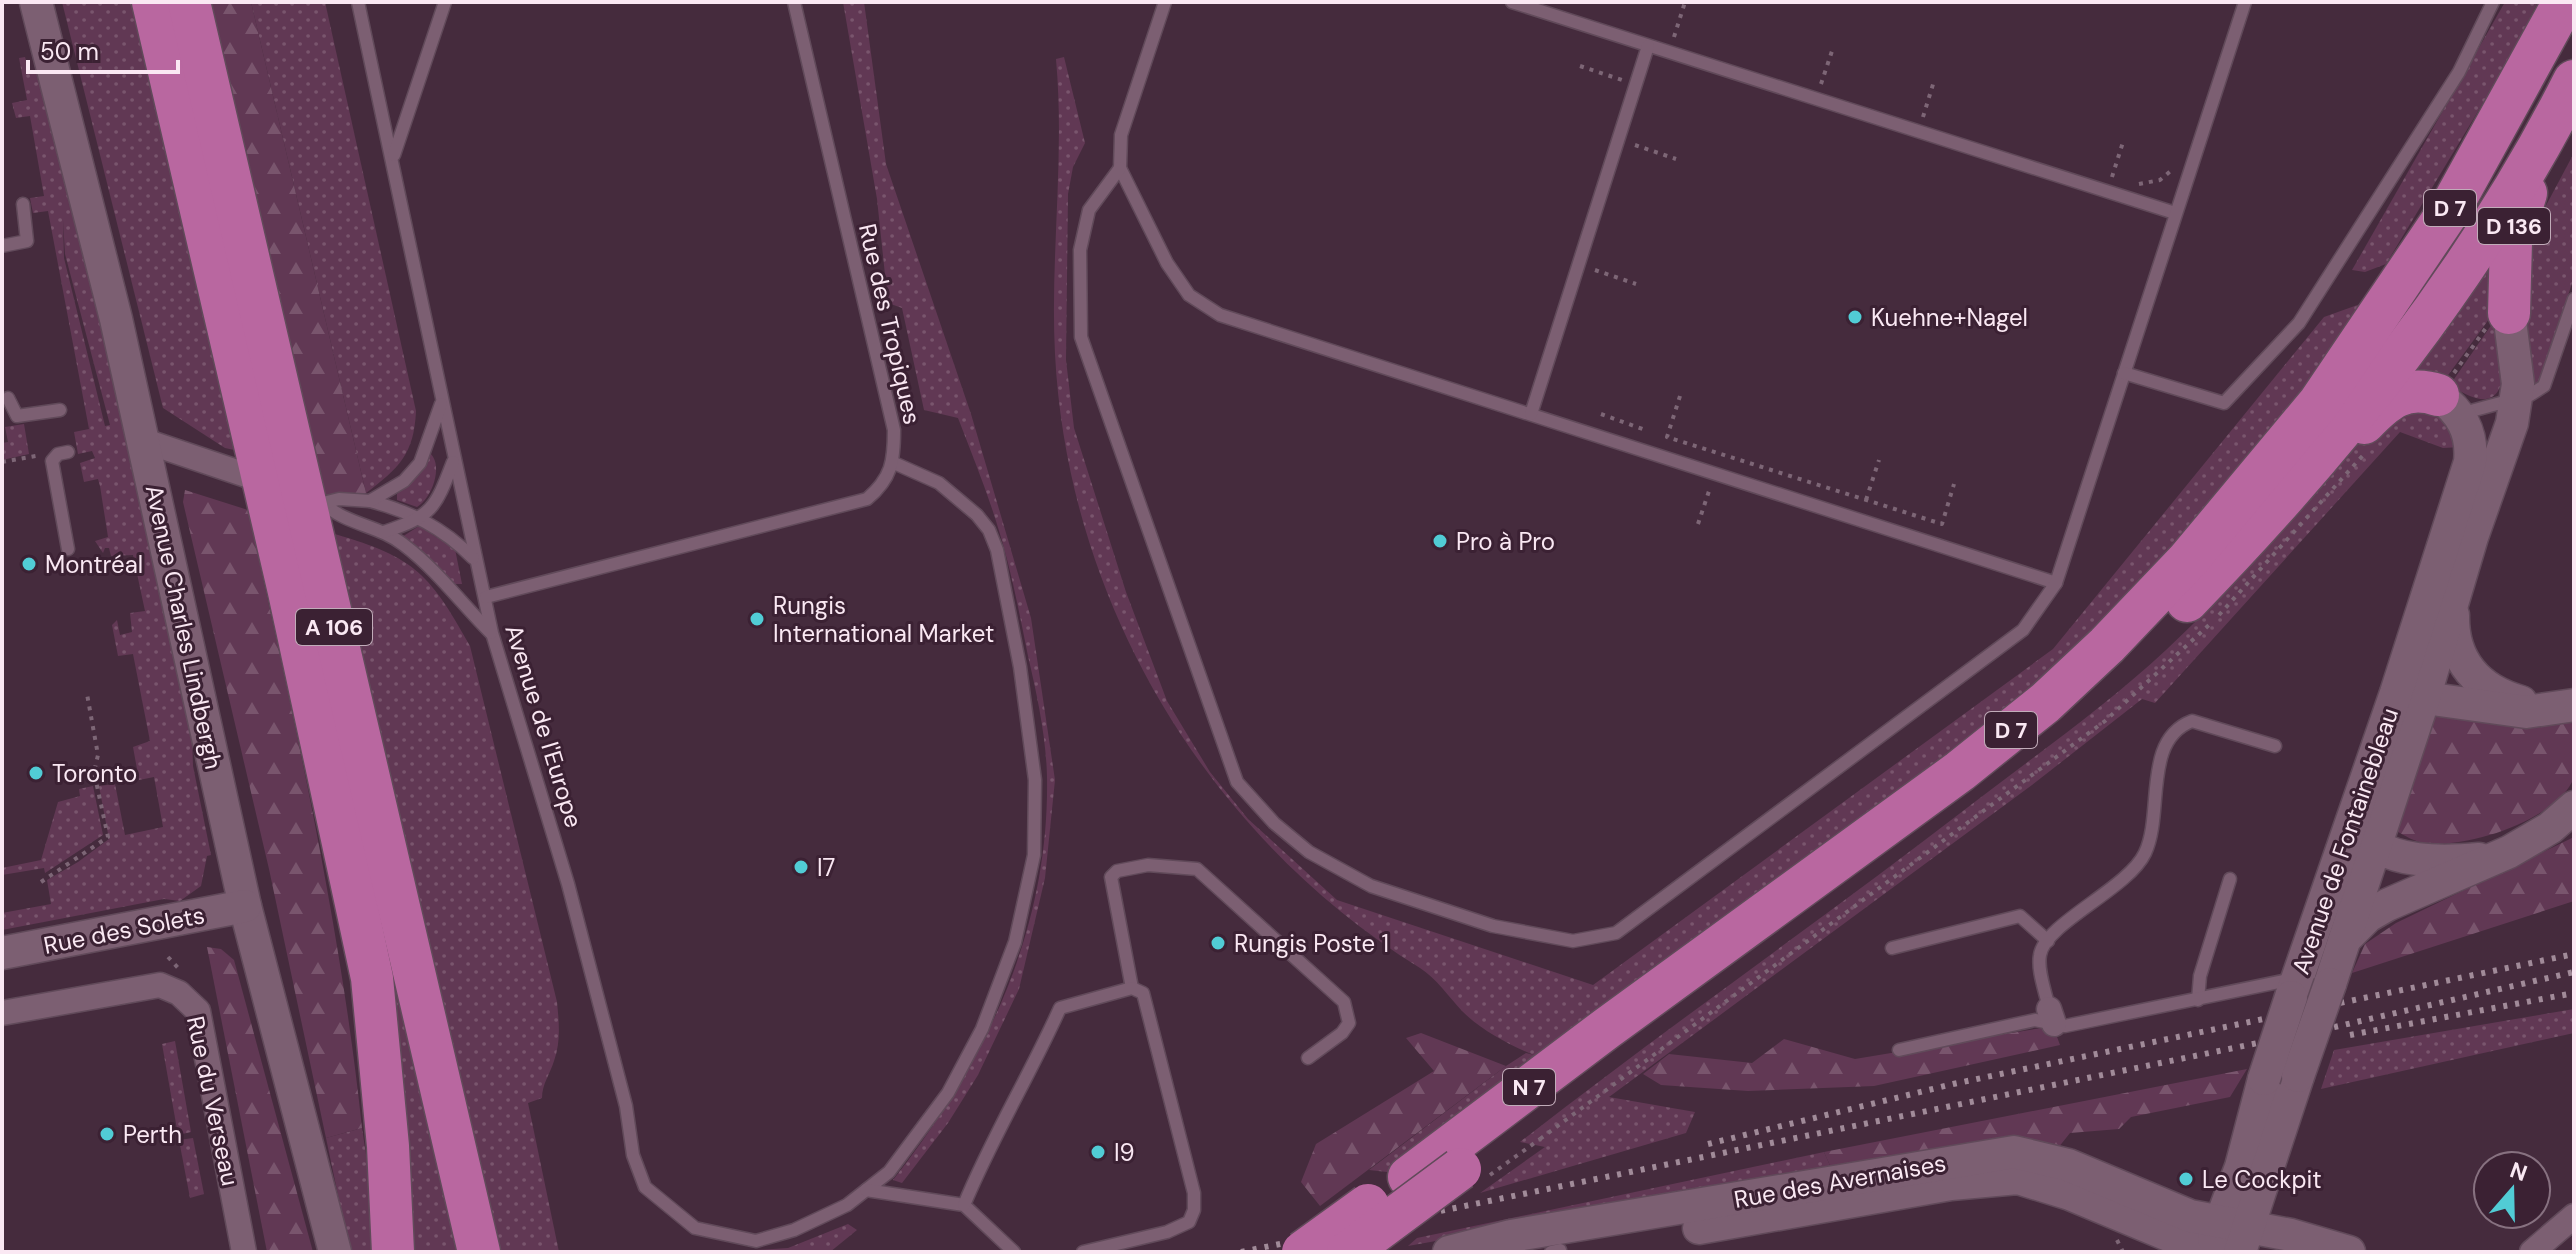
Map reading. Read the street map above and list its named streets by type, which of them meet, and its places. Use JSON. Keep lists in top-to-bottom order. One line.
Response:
{"streets":{"highway":["D 7","D 136","A 106","N 7"],"main road":["Avenue Charles Lindbergh","Avenue de Fontainebleau","Rue des Solets","Rue des Avernaises"],"street":["Rue du Verseau"],"lane":["Rue des Tropiques","Avenue de l'Europe"]},"crossings":[["D 7","D 136"],["D 7","N 7"],["D 136","Avenue de Fontainebleau"],["D 136","Rue des Avernaises"],["Rue des Tropiques","Avenue de l'Europe"],["Avenue Charles Lindbergh","Rue des Solets"],["Avenue de Fontainebleau","Rue des Avernaises"]],"places":["Kuehne+Nagel","Pro à Pro","Montréal","Rungis International Market","Toronto","I7","Rungis Poste 1","Perth","I9","Le Cockpit"],"scale_bar":"50 m","north":"top"}
